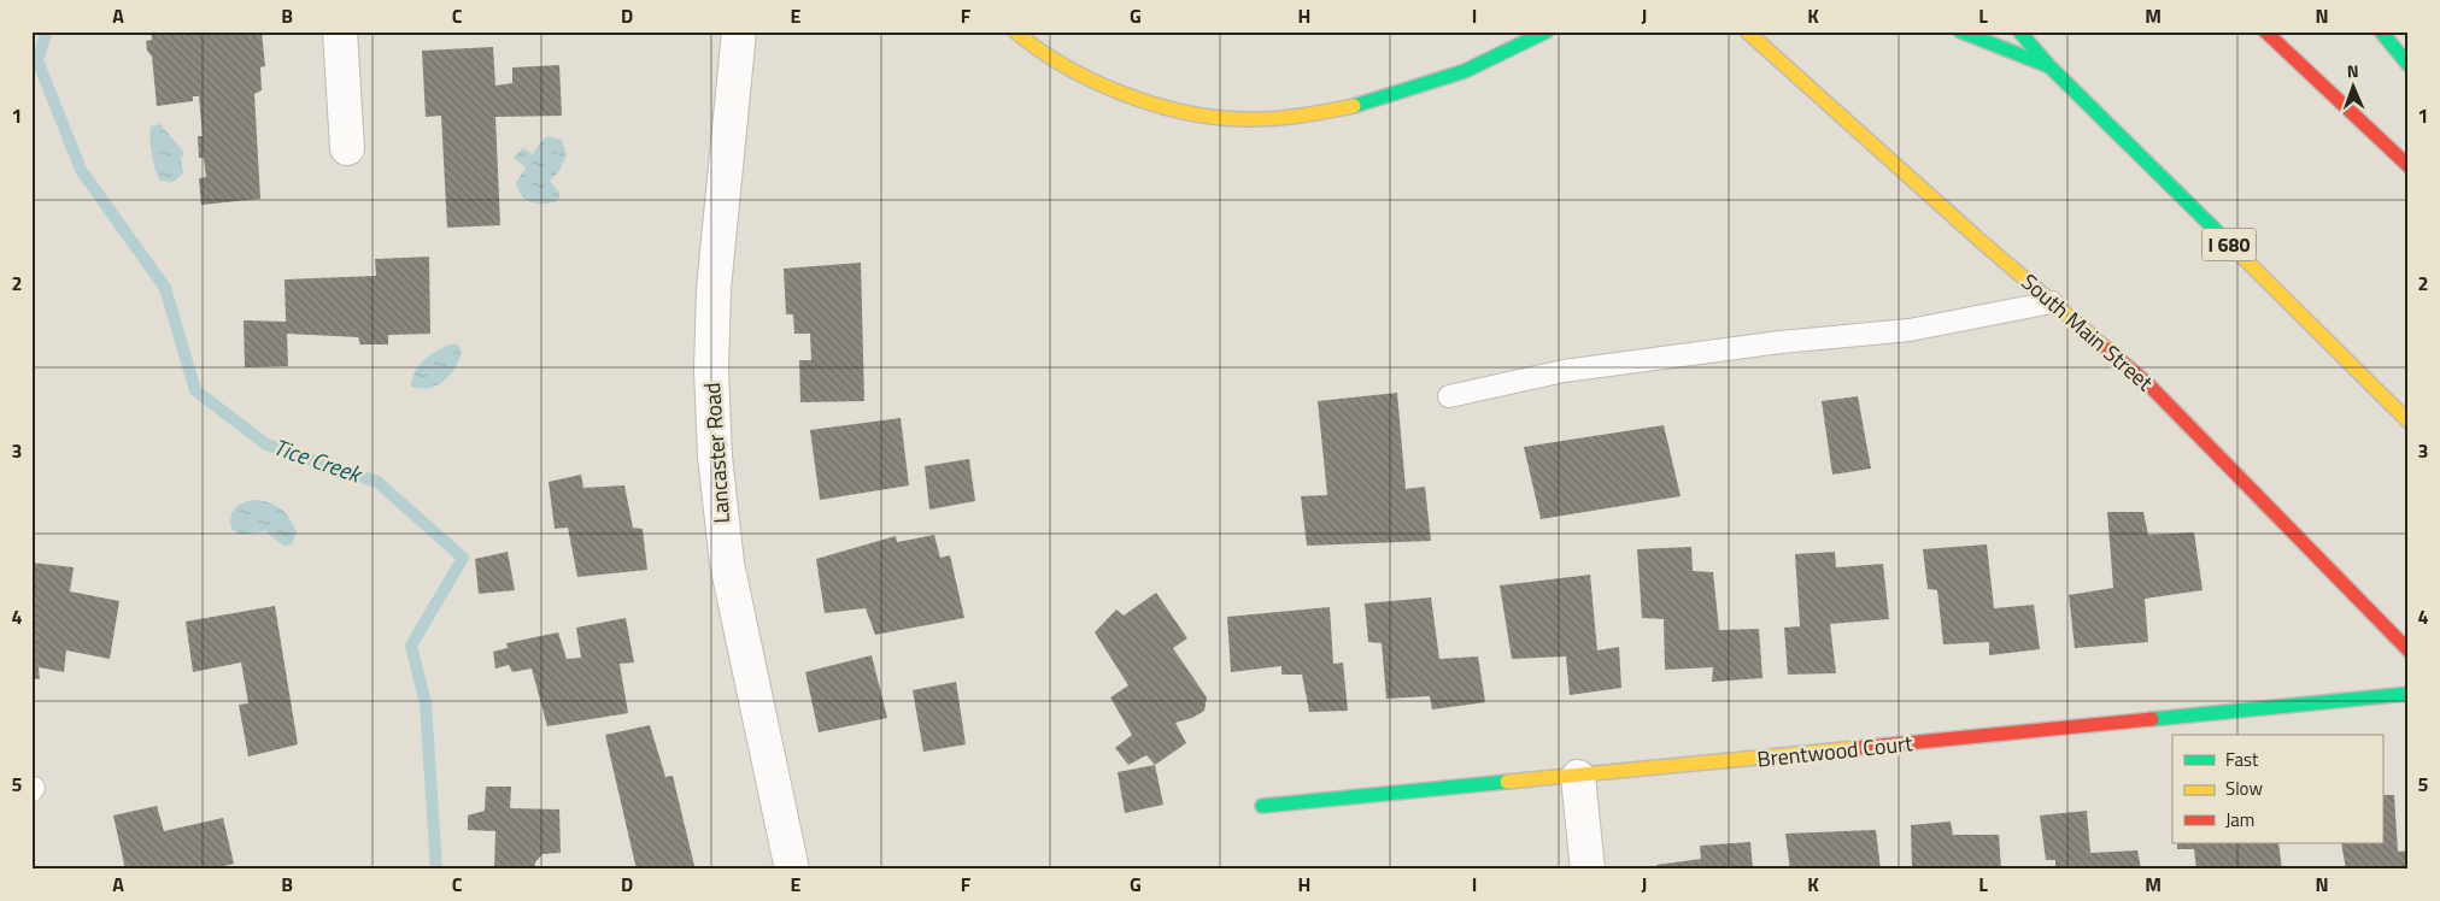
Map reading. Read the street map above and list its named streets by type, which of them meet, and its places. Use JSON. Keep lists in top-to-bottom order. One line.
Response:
{"streets":{"main road":["I 680","South Main Street","Brentwood Court"],"street":["Lancaster Road"]},"water":["Tice Creek"],"legend":["Fast","Slow","Jam"],"north":"top","grid":{"columns":["A","B","C","D","E","F","G","H","I","J","K","L","M","N"],"rows":["1","2","3","4","5"]}}
